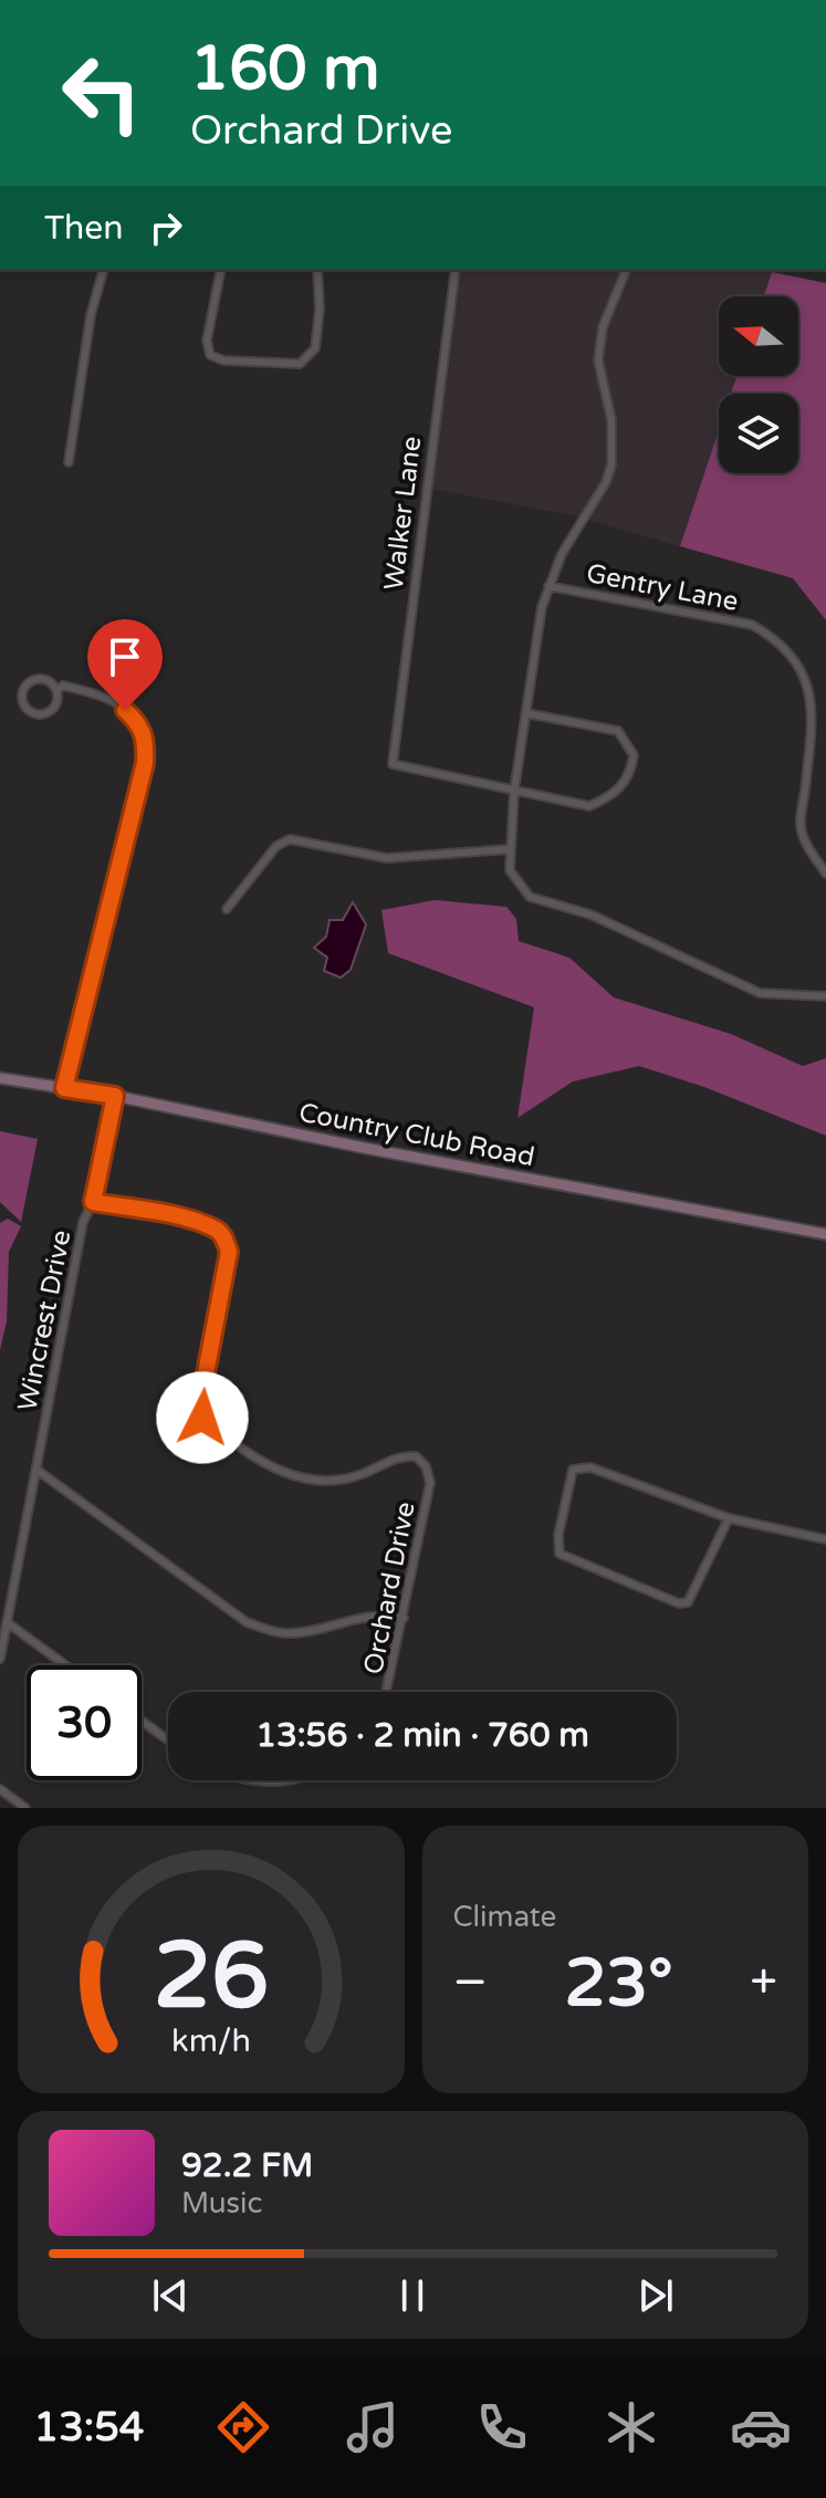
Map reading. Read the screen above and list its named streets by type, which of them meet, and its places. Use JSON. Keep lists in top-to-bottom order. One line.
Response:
{"streets":{"street":["Walker Lane","Gentry Lane","Country Club Road","Wincrest Drive","Orchard Drive"]},"crossings":[["Country Club Road","Wincrest Drive"],["Wincrest Drive","Orchard Drive"]],"north":"left","page":{"turn":["160 m","Orchard Drive"],"then":"Then","limit":"30","trip":"13:56 · 2 min · 760 m","tile":"Climate","heat":["−","23°","+"],"song":["92.2 FM","Music"],"tabs":"13:54","gauge":["26","km/h"]}}
